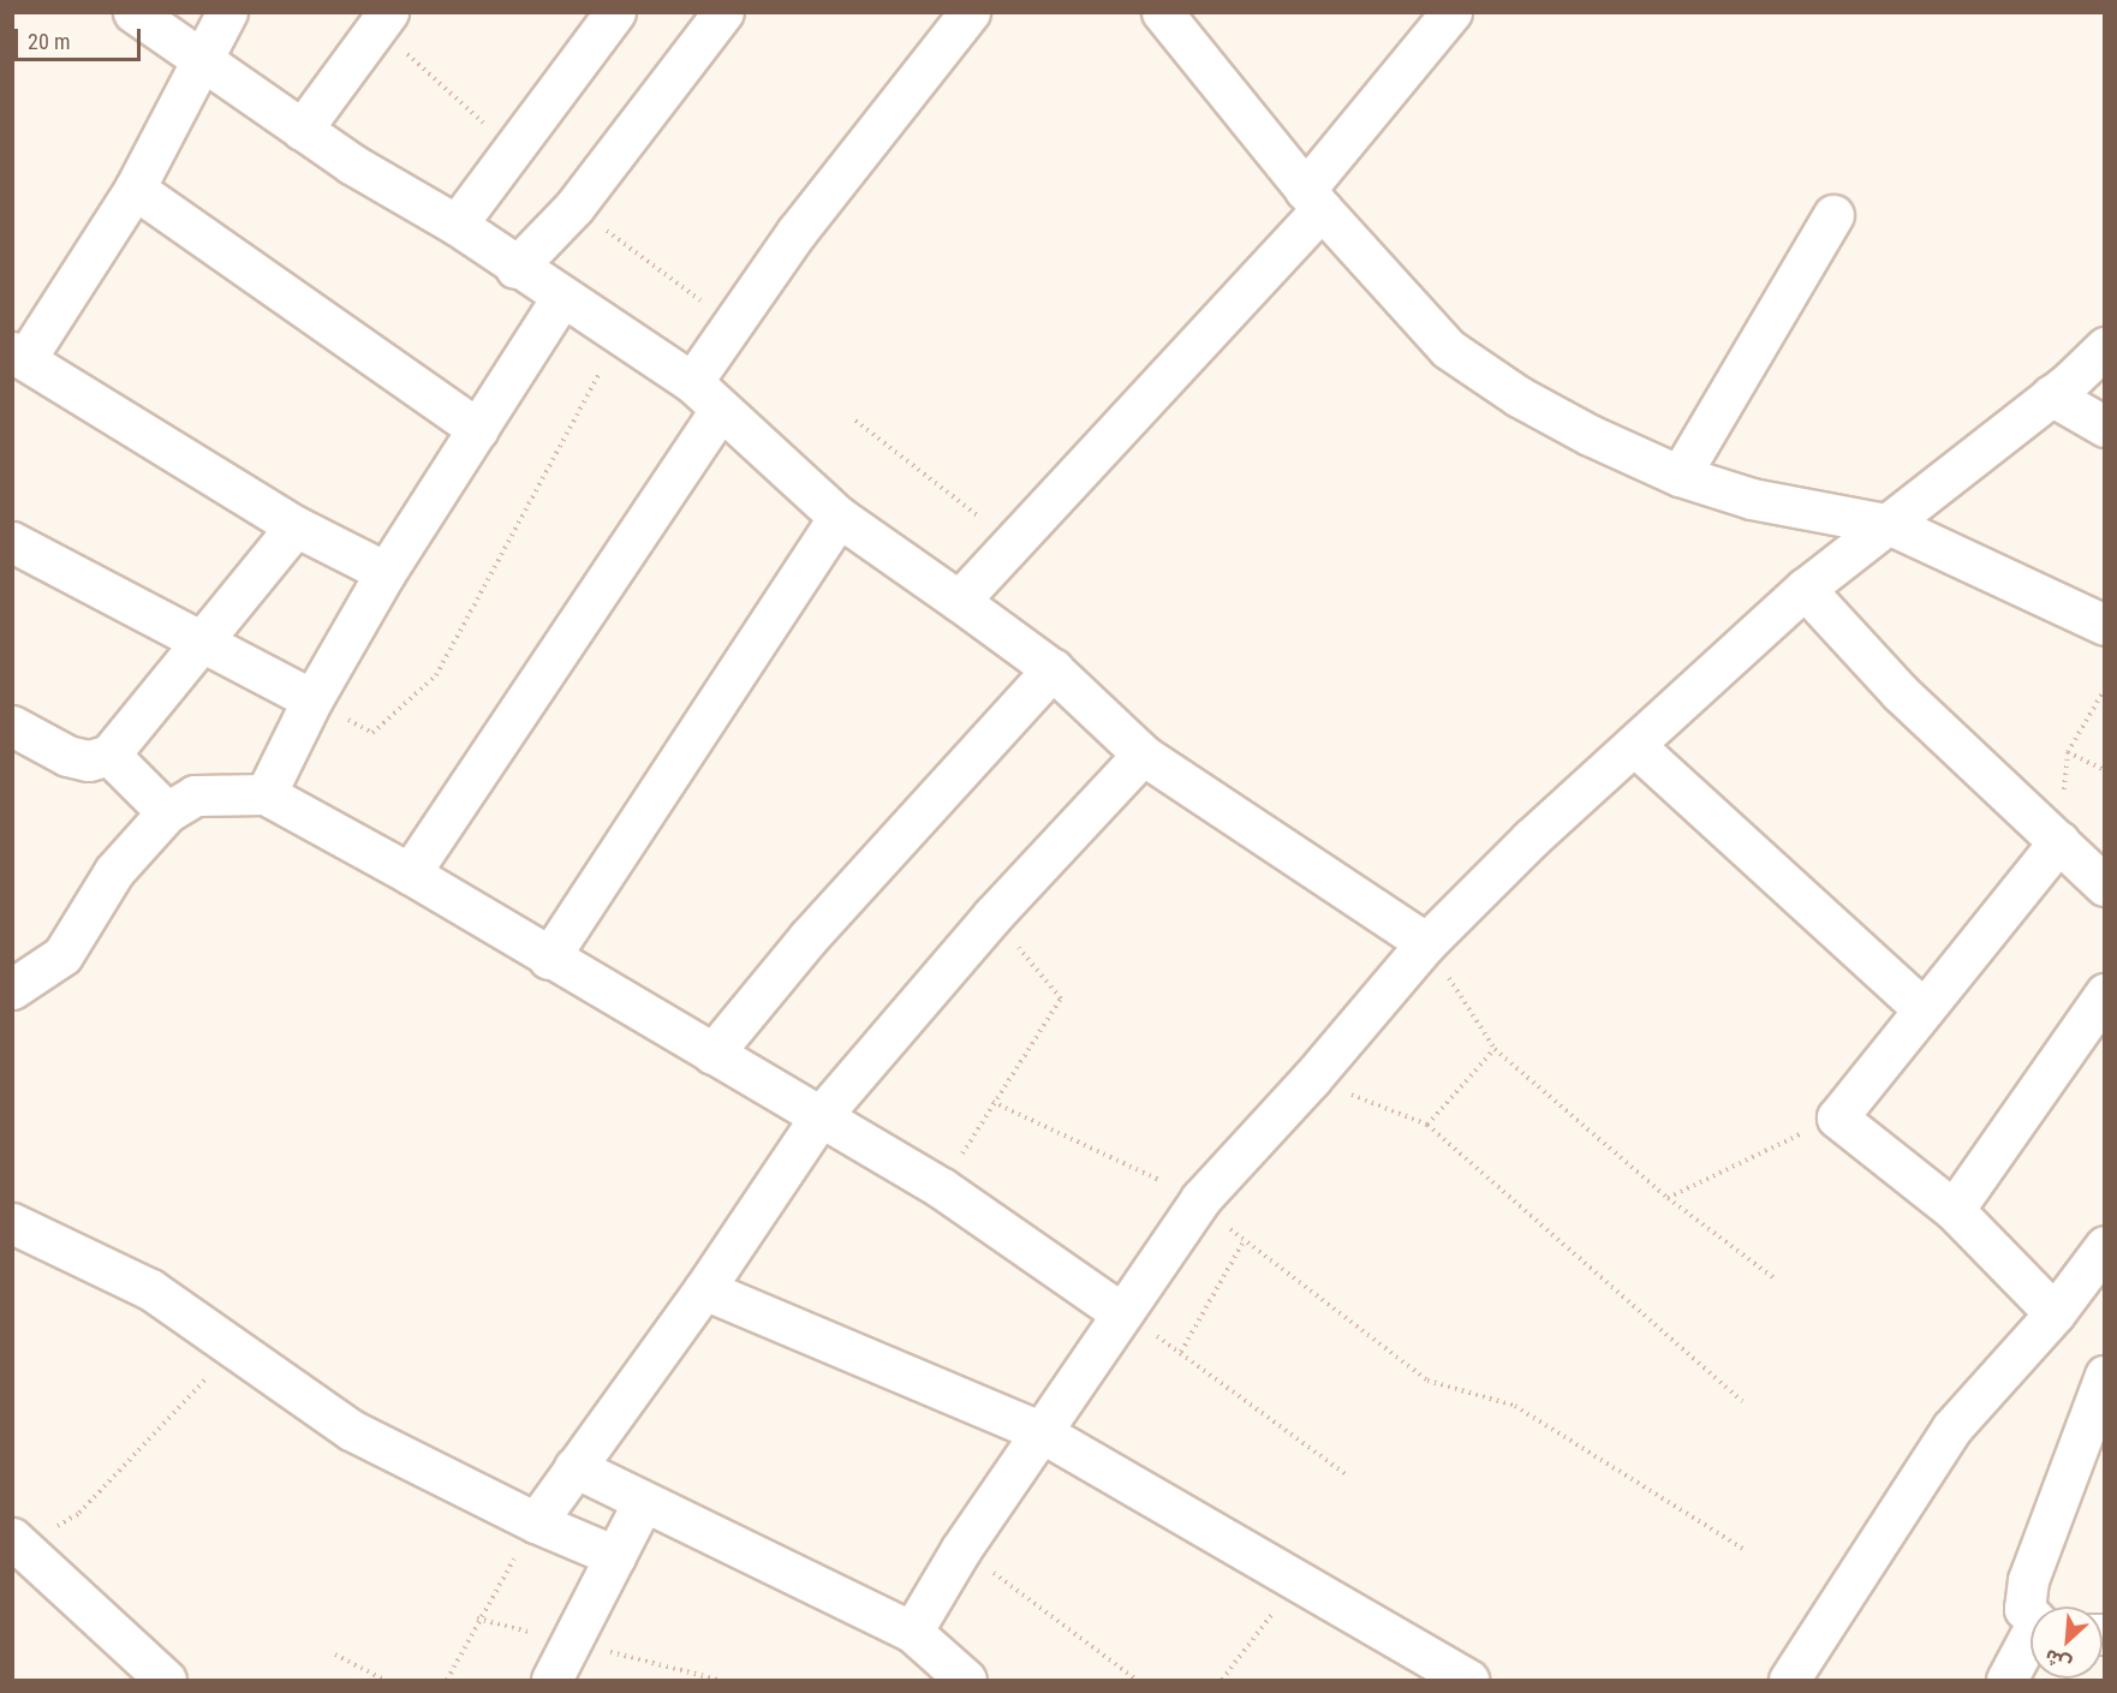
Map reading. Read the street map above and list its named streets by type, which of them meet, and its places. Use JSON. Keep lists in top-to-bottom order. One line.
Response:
{"scale_bar":"20 m","north":"bottom left"}
